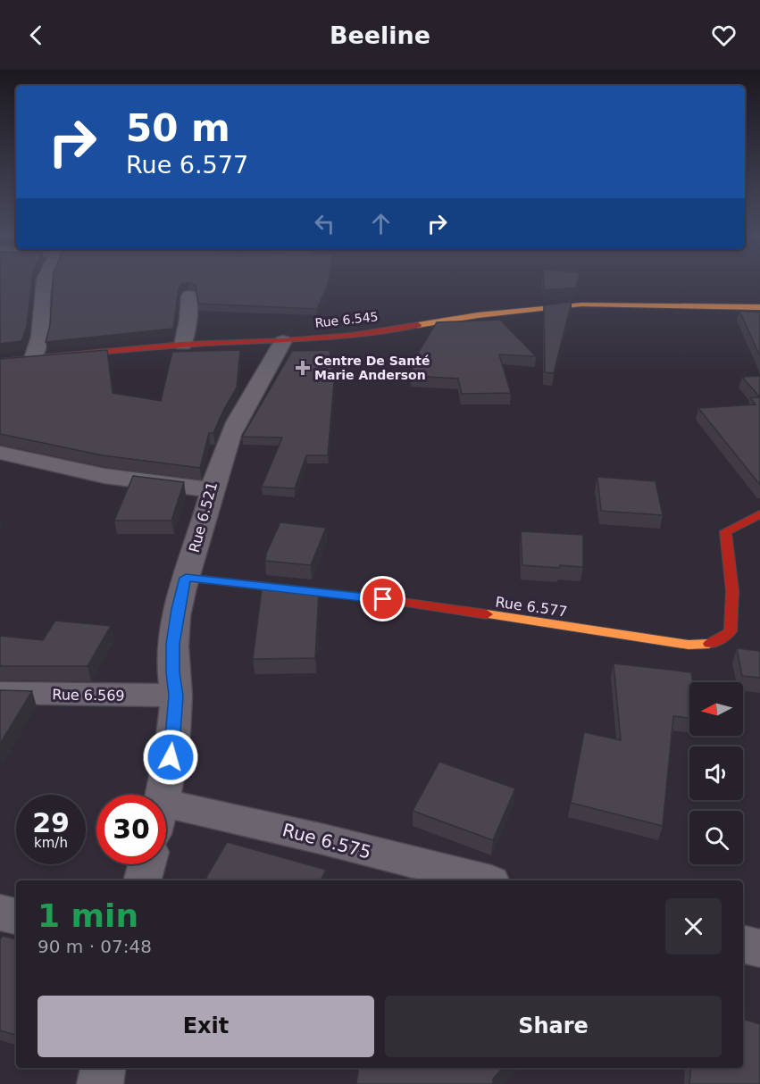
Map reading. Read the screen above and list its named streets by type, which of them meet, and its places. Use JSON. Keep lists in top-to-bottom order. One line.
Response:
{"streets":{"street":["Rue 6.545","Rue 6.521","Rue 6.577","Rue 6.569","Rue 6.575"]},"crossings":[["Rue 6.545","Rue 6.521"],["Rue 6.521","Rue 6.577"],["Rue 6.521","Rue 6.569"]],"places":{"health":["Centre De Santé Marie Anderson"]},"north":"left","page":{"header":"Beeline","turn":["50 m","Rue 6.577"],"speed":"29 km/h","limit":"30","heading":["1 min","90 m · 07:48"],"buttons":["Exit","Share"]}}
